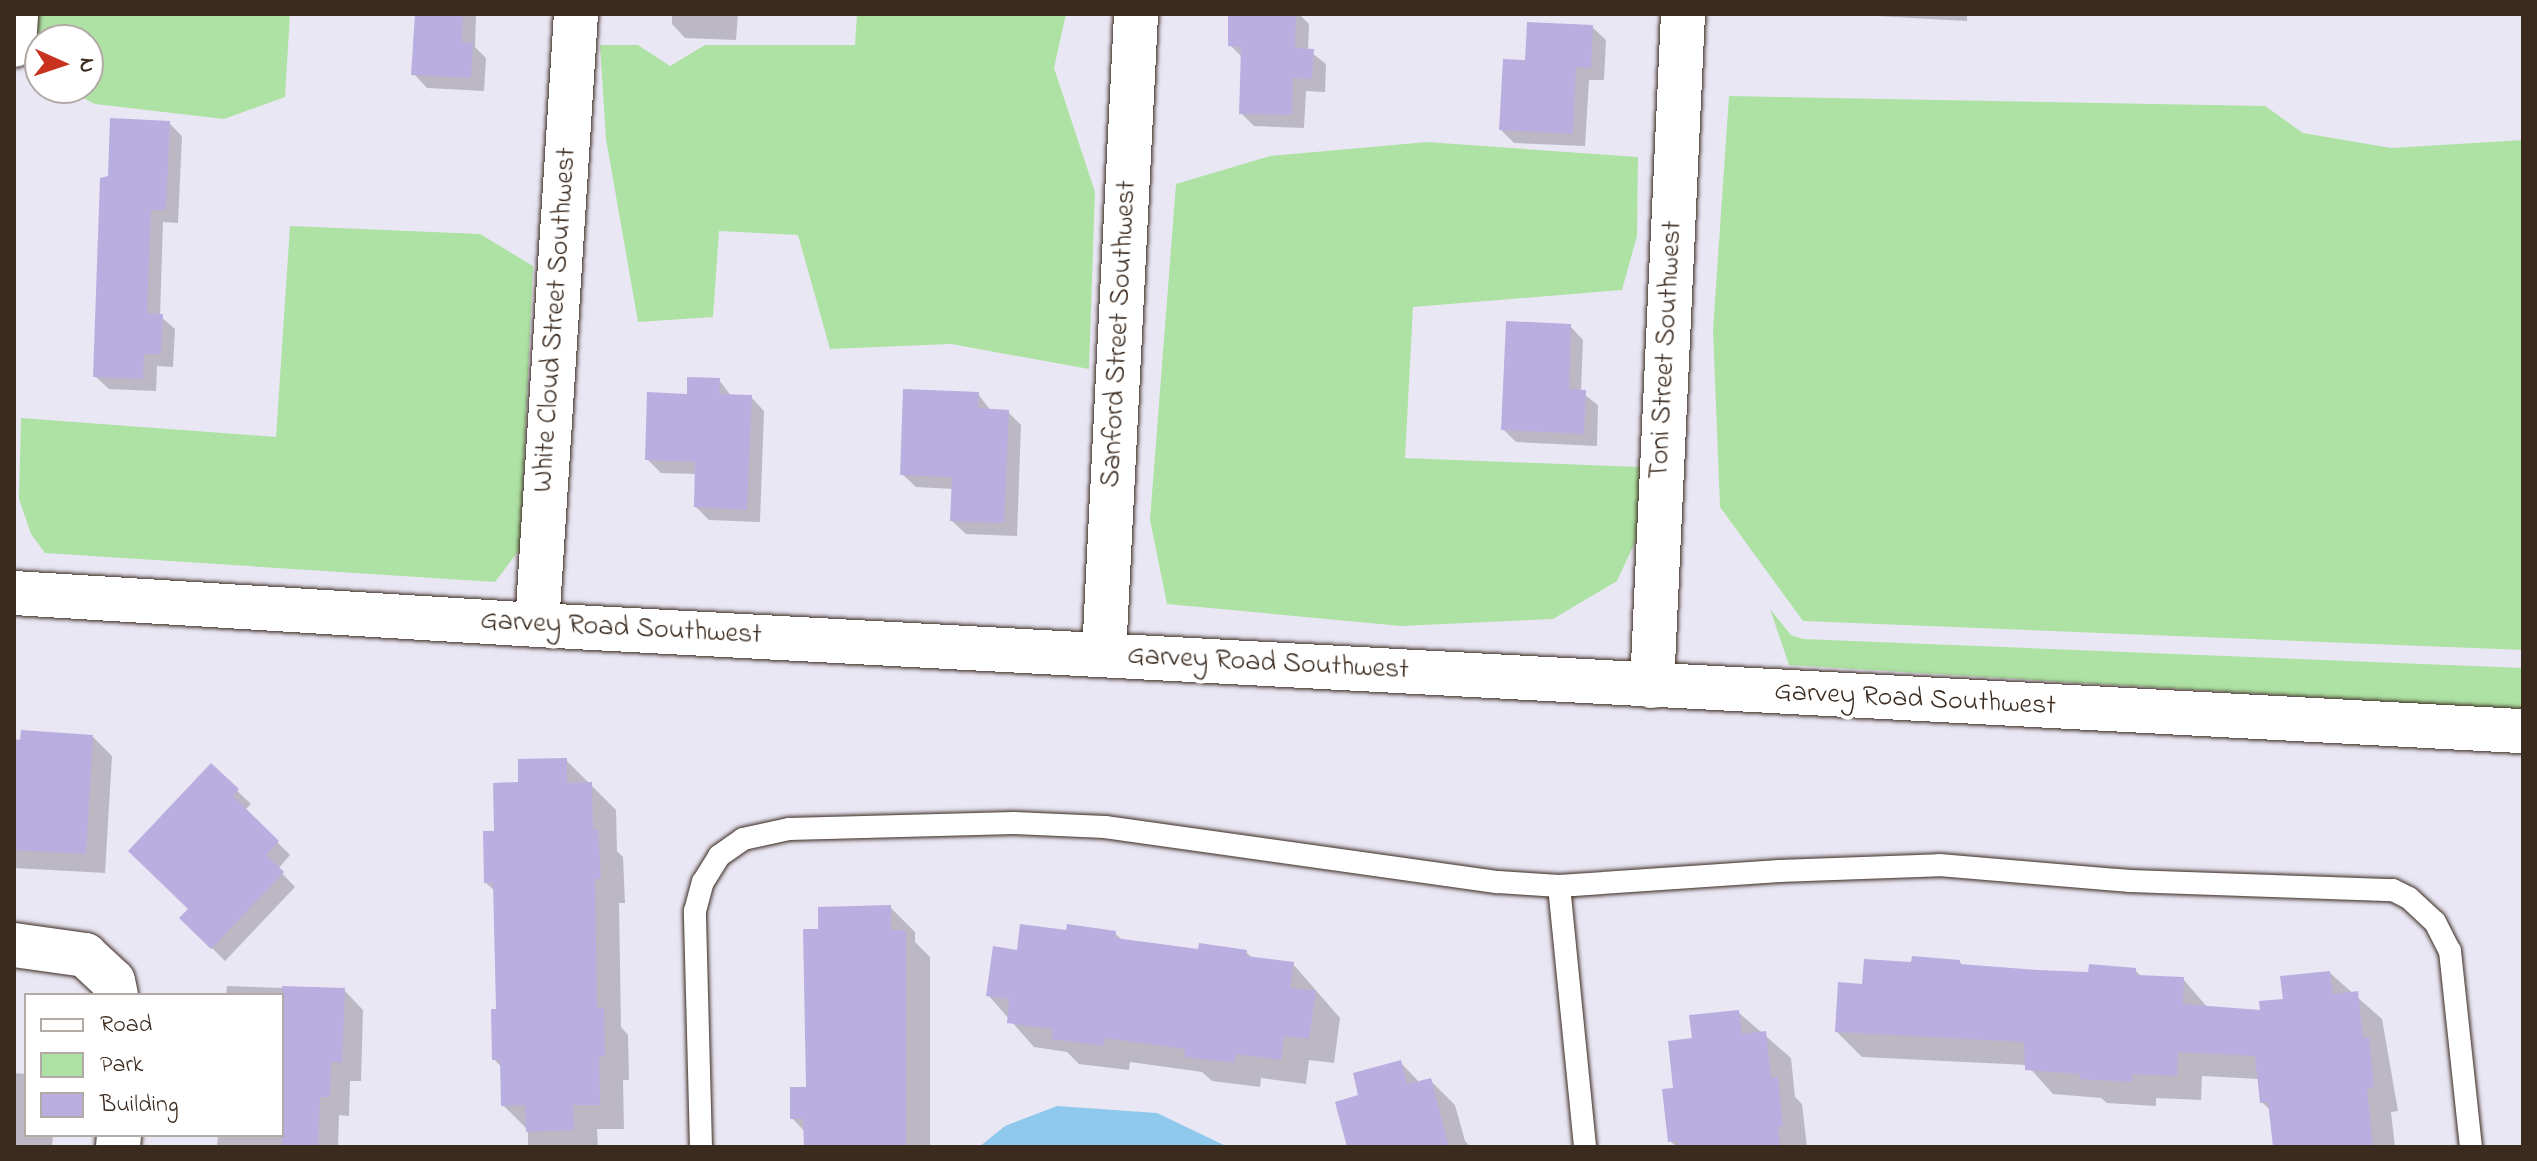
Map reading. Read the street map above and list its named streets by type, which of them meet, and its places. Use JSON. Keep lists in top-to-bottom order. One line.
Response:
{"streets":{"street":["White Cloud Street Southwest","Sanford Street Southwest","Toni Street Southwest","Garvey Road Southwest"]},"crossings":[["White Cloud Street Southwest","Garvey Road Southwest"],["Sanford Street Southwest","Garvey Road Southwest"],["Toni Street Southwest","Garvey Road Southwest"]],"legend":["Road","Park","Building"],"north":"right"}
